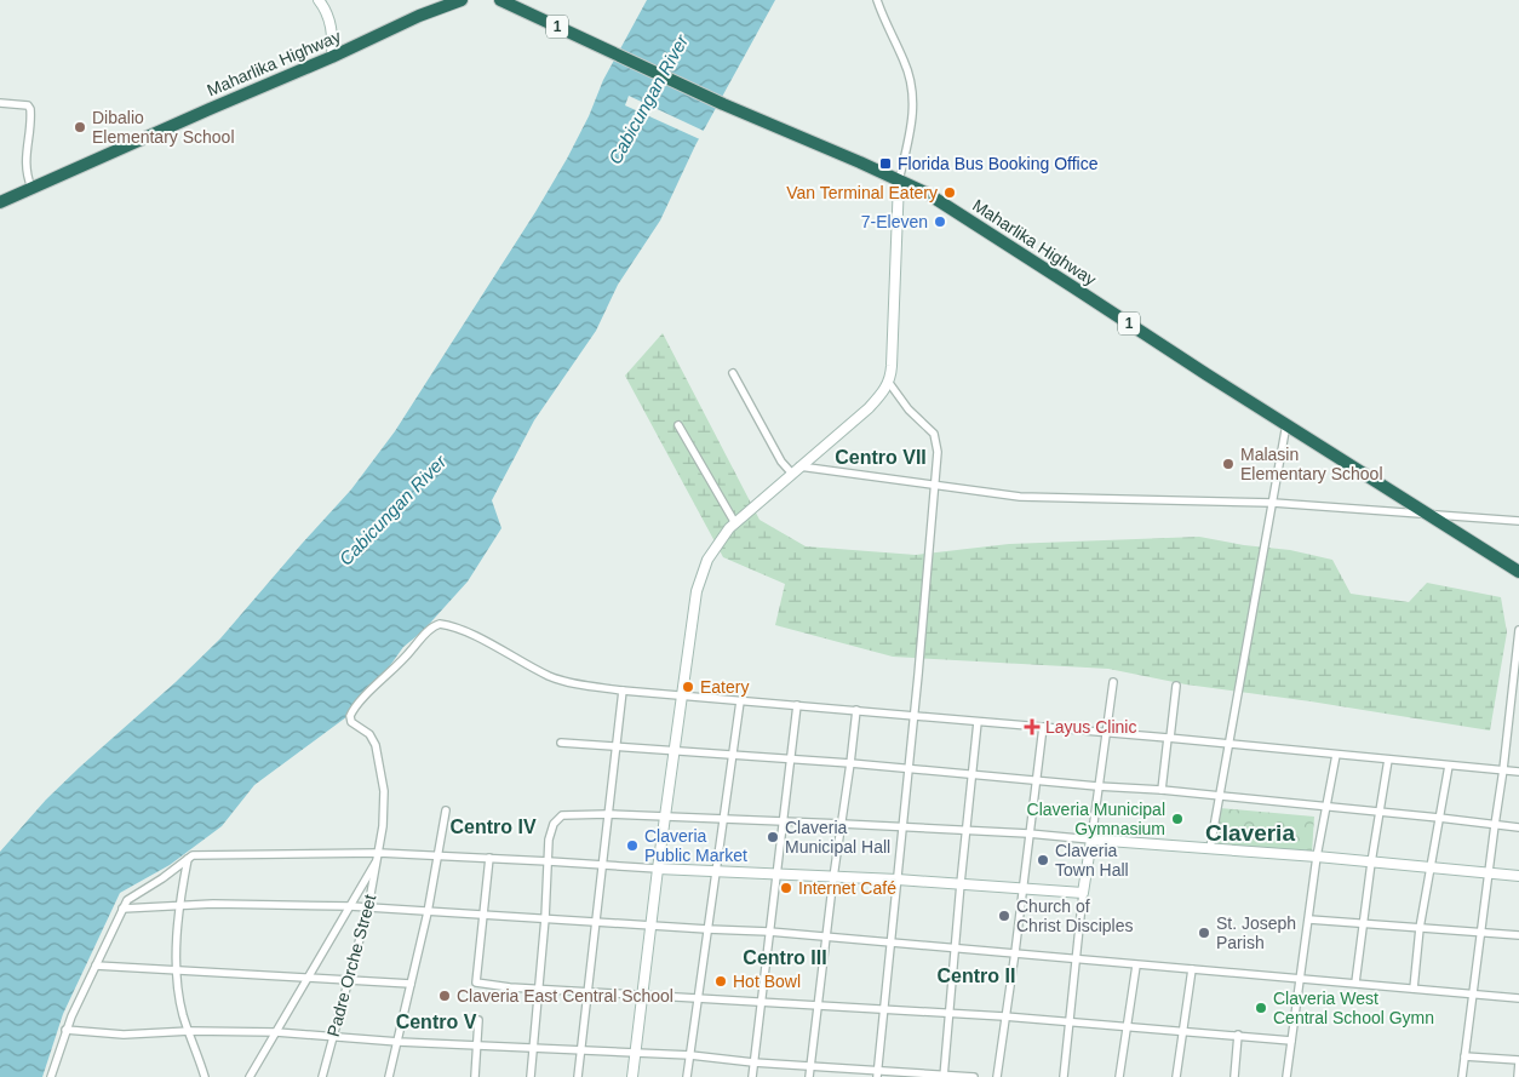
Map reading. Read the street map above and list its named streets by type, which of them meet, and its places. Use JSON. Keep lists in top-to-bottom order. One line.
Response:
{"streets":{"highway":["1","Maharlika Highway"],"street":["Padre Orche Street"]},"districts":["Centro VII","Centro IV","Claveria","Centro III","Centro II","Centro V"],"water":["Cabicungan River"],"places":{"other":["Dibalio Elementary School","Van Terminal Eatery","7-Eleven","Malasin Elementary School","Eatery","Claveria Municipal Gymnasium","Claveria Municipal Hall","Claveria Public Market","Claveria Town Hall","Internet Café","Church of Christ Disciples","St. Joseph Parish","Hot Bowl","Claveria East Central School","Claveria West Central School Gymn"],"transit":["Florida Bus Booking Office"],"health":["Layus Clinic"]}}
